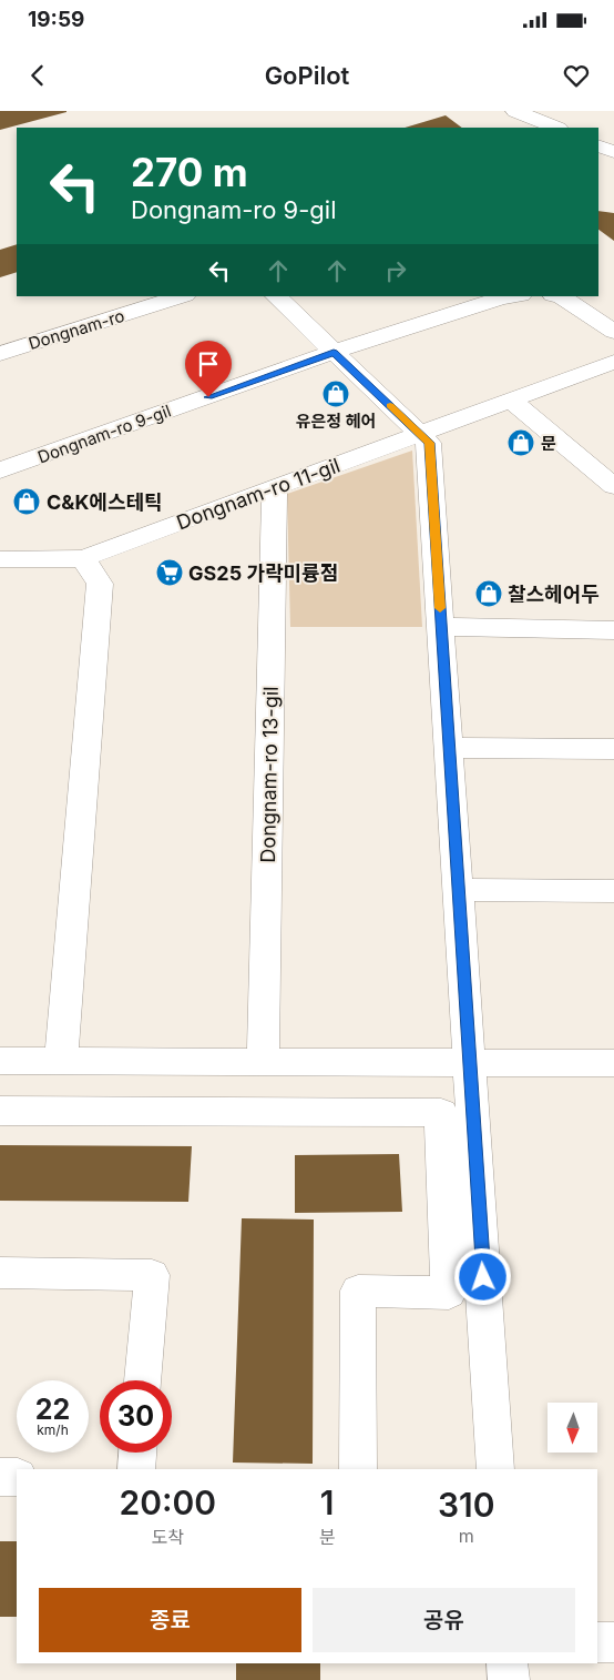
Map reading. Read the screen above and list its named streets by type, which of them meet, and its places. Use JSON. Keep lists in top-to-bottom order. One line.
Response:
{"streets":{"street":["Dongnam-ro","Dongnam-ro 9-gil","Dongnam-ro 11-gil","Dongnam-ro 13-gil"]},"crossings":[["Dongnam-ro 11-gil","Dongnam-ro 13-gil"]],"places":{"shop":["유은정 헤어","문","C&K에스테틱","찰스헤어두"],"supermarket":["GS25 가락미륭점"]},"north":"bottom","page":{"status":"19:59","header":"GoPilot","turn":["270 m","Dongnam-ro 9-gil"],"speed":"22 km/h","limit":"30","eta":["20:00","도착","1","분","310","m"],"buttons":["종료","공유"]}}
